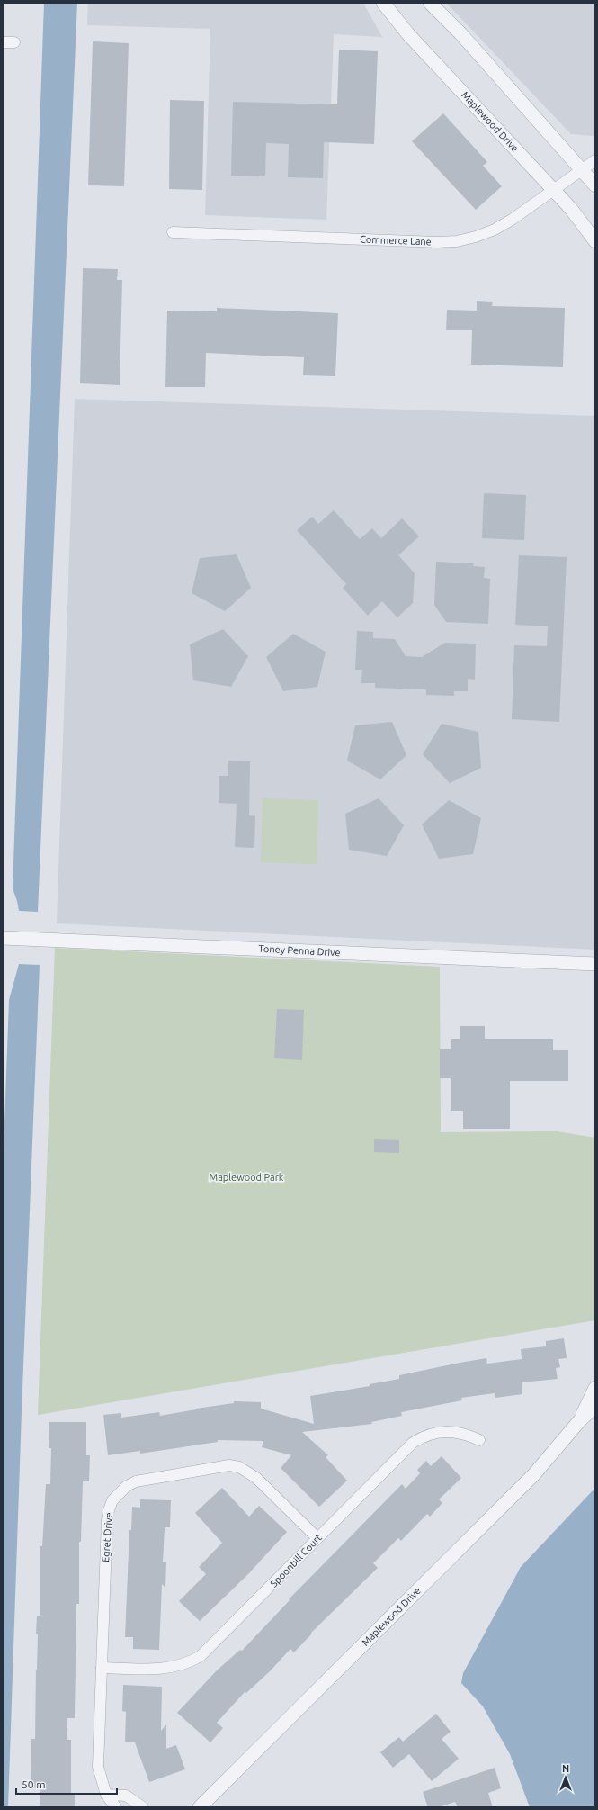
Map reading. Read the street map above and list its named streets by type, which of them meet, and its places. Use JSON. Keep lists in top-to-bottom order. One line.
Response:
{"streets":{"street":["Maplewood Drive","Commerce Lane","Toney Penna Drive","Egret Drive","Spoonbill Court"]},"crossings":[["Maplewood Drive","Commerce Lane"],["Egret Drive","Spoonbill Court"]],"parks":["Maplewood Park"],"scale_bar":"50 m","north":"top"}
